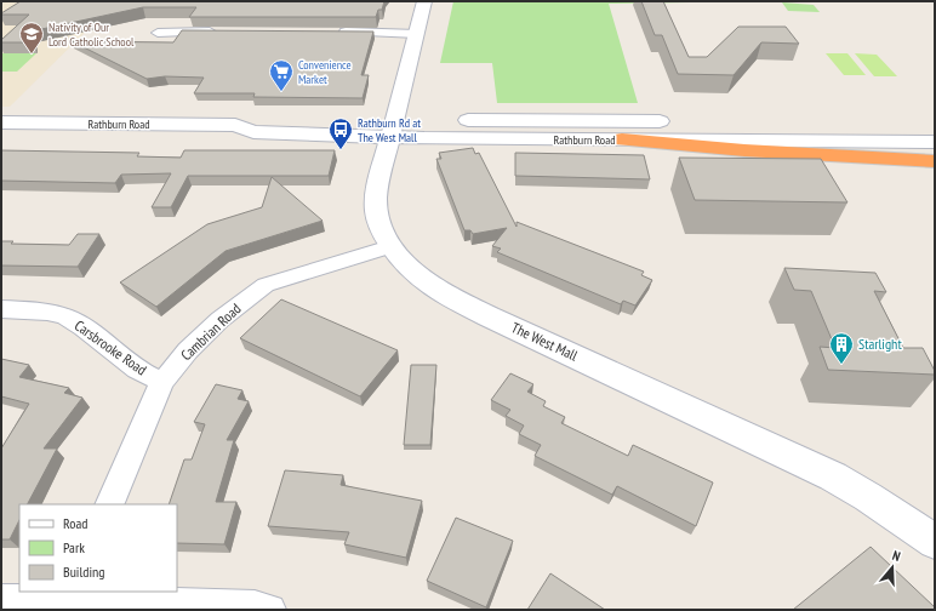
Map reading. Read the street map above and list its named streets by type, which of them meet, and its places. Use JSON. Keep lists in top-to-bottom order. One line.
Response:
{"streets":{"main road":["Rathburn Road","The West Mall"],"street":["Cambrian Road","Carsbrooke Road"]},"crossings":[["Rathburn Road","The West Mall"],["Cambrian Road","The West Mall"],["Cambrian Road","Carsbrooke Road"]],"places":{"school or university":["Nativity of Our Lord Catholic School"],"supermarket":["Convenience Market"],"bus stop":["Rathburn Rd at The West Mall"],"building":["Starlight"]},"legend":["Road","Park","Building"],"north":"top"}
